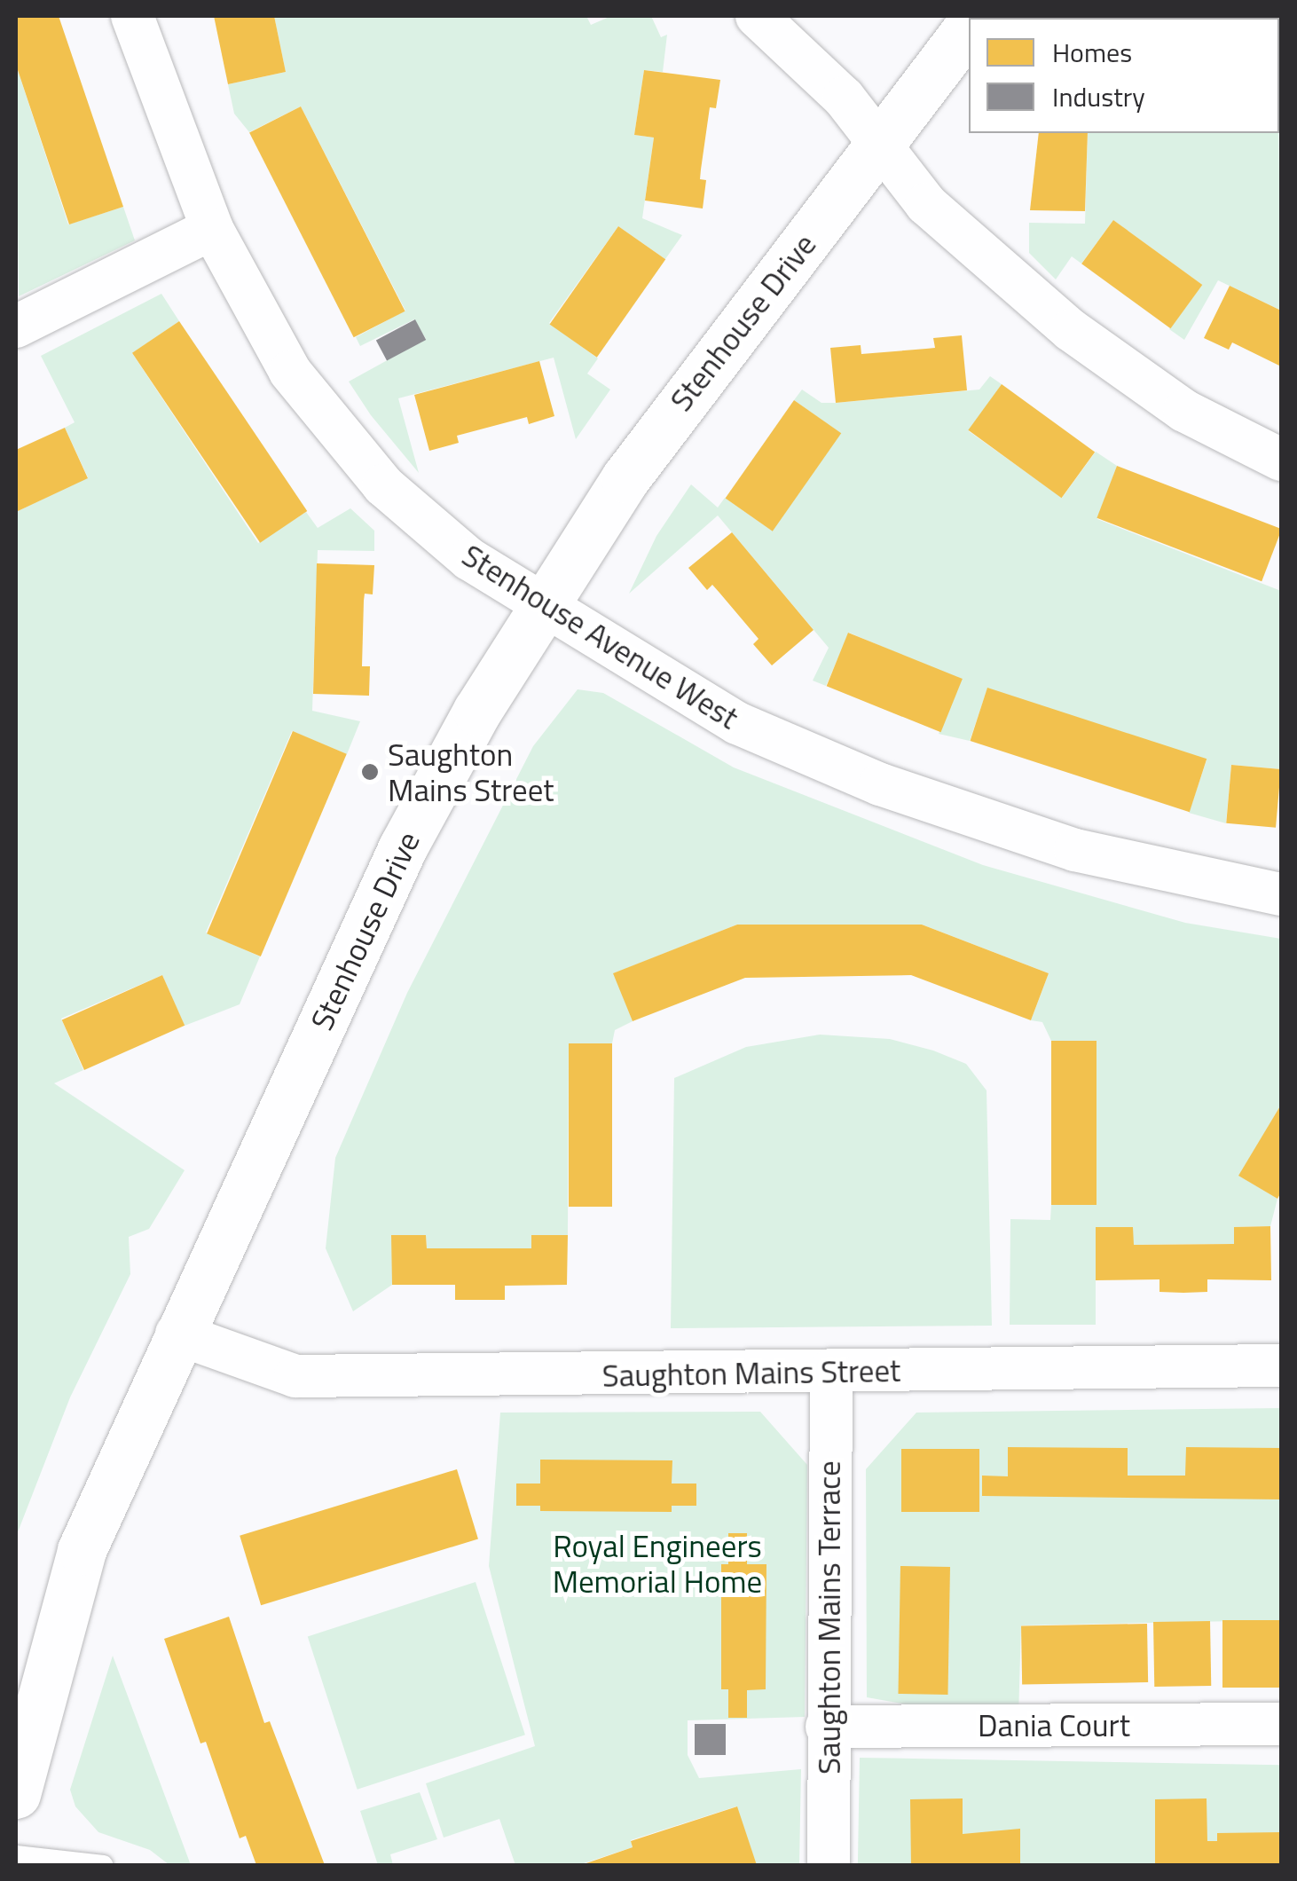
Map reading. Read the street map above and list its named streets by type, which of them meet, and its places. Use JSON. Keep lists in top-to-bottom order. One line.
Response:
{"streets":{"street":["Stenhouse Drive","Stenhouse Avenue West","Saughton Mains Street","Saughton Mains Terrace","Dania Court"]},"crossings":[["Stenhouse Drive","Stenhouse Avenue West"],["Stenhouse Drive","Saughton Mains Street"],["Saughton Mains Street","Saughton Mains Terrace"],["Saughton Mains Terrace","Dania Court"]],"parks":["Royal Engineers Memorial Home"],"places":["Saughton Mains Street"],"legend":["Homes","Industry"]}
